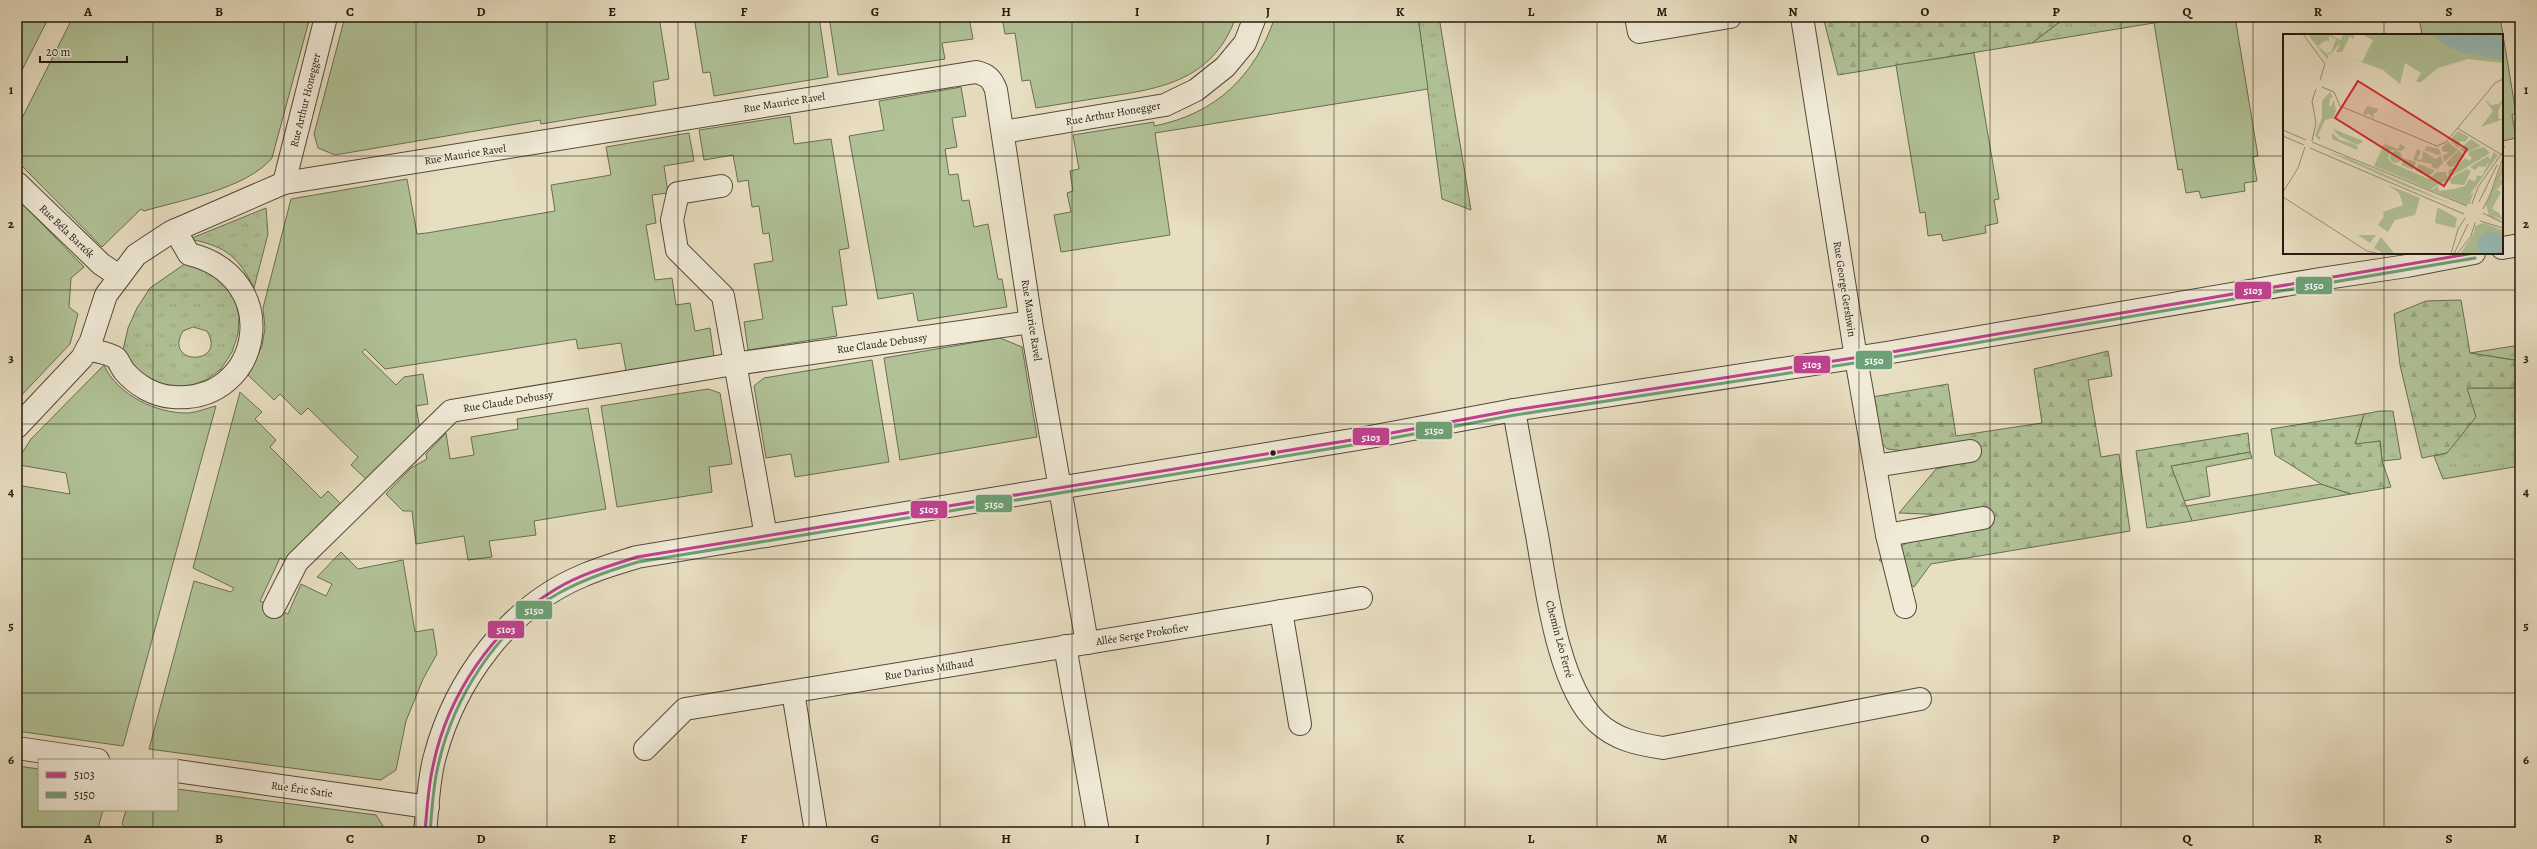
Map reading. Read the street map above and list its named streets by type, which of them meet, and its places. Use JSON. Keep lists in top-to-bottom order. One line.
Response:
{"streets":{"street":["Rue Arthur Honegger","Rue Maurice Ravel","Rue Béla Bartók","Rue George Gershwin","Rue Claude Debussy","Allée Serge Prokofiev","Chemin Léo Ferré","Rue Darius Milhaud","Rue Éric Satie"]},"crossings":[["Rue Arthur Honegger","Rue Maurice Ravel"],["Rue Maurice Ravel","Rue Béla Bartók"],["Rue Maurice Ravel","Rue Claude Debussy"],["Rue Maurice Ravel","Allée Serge Prokofiev"],["Allée Serge Prokofiev","Rue Darius Milhaud"]],"lines":["transit line 5103","transit line 5150"],"legend":["5103","5150"],"scale_bar":"20 m","grid":{"columns":["A","B","C","D","E","F","G","H","I","J","K","L","M","N","O","P","Q","R","S"],"rows":["1","2","3","4","5","6"]}}
